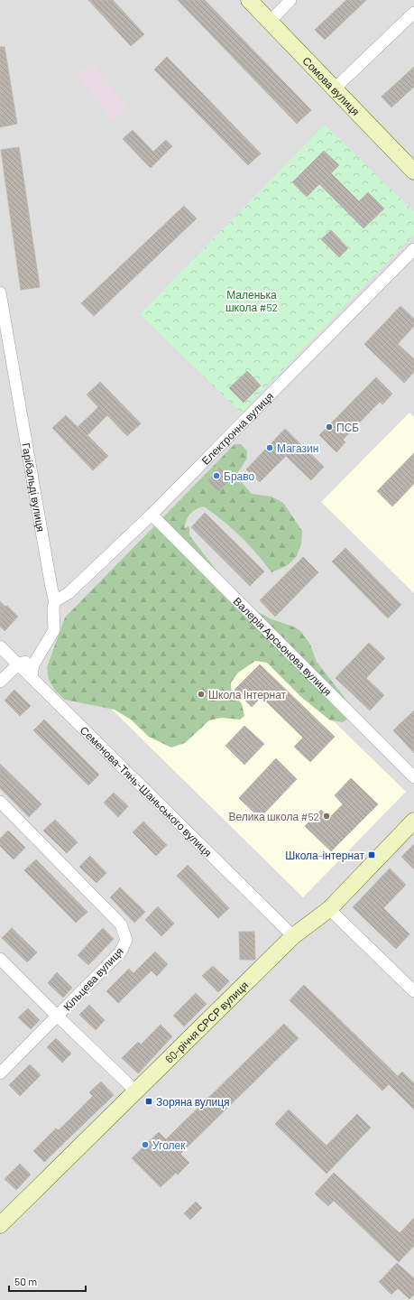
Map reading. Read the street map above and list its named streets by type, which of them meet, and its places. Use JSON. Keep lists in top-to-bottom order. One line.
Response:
{"streets":{"street":["Сомова вулиця","Електронна вулиця","Гарібальді вулиця","Валерія Арсьонова вулиця","Семенова-Тянь-Шаньського вулиця","Кільцева вулиця","60-річчя СРСР вулиця"]},"crossings":[["Електронна вулиця","Гарібальді вулиця"],["Електронна вулиця","Валерія Арсьонова вулиця"],["Гарібальді вулиця","Семенова-Тянь-Шаньського вулиця"],["Семенова-Тянь-Шаньського вулиця","60-річчя СРСР вулиця"]],"parks":["Маленька школа #52"],"places":{"other":["ПСБ","Магазин","Браво","Школа Інтернат","Велика школа #52","Уголек"],"transit":["Школа-інтернат","Зоряна вулиця"]},"scale_bar":"50 m"}
